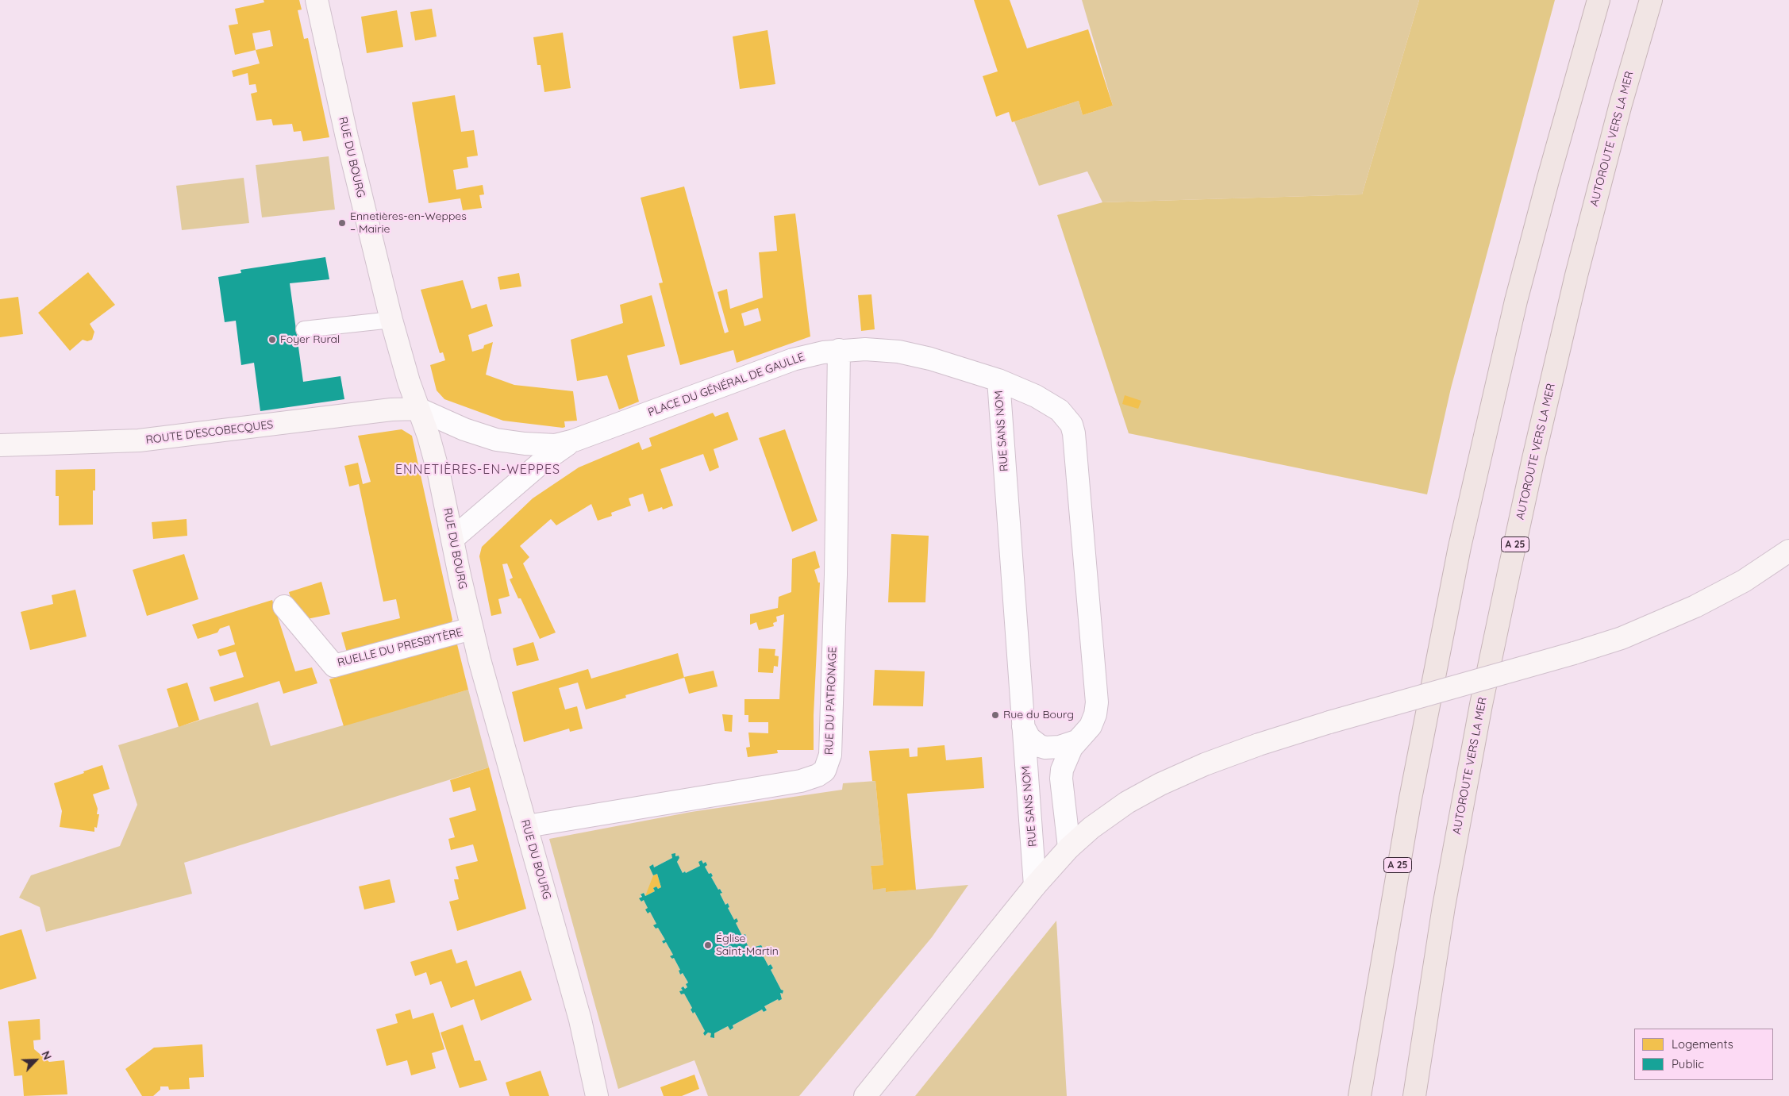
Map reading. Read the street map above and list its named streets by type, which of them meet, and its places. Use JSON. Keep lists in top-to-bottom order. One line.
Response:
{"streets":{"highway":["AUTOROUTE VERS LA MER","A 25"],"street":["RUE DU BOURG","PLACE DU GÉNÉRAL DE GAULLE","RUE SANS NOM","ROUTE D'ESCOBECQUES","RUELLE DU PRESBYTÈRE","RUE DU PATRONAGE"]},"crossings":[["RUE DU BOURG","PLACE DU GÉNÉRAL DE GAULLE"],["RUE DU BOURG","ROUTE D'ESCOBECQUES"],["RUE DU BOURG","RUELLE DU PRESBYTÈRE"],["RUE DU BOURG","RUE DU PATRONAGE"],["PLACE DU GÉNÉRAL DE GAULLE","RUE SANS NOM"],["PLACE DU GÉNÉRAL DE GAULLE","ROUTE D'ESCOBECQUES"],["PLACE DU GÉNÉRAL DE GAULLE","RUE DU PATRONAGE"]],"districts":["ENNETIÈRES-EN-WEPPES"],"places":["Ennetières-en-Weppes – Mairie","Foyer Rural","Rue du Bourg","Église Saint-Martin"],"legend":["Logements","Public"],"north":"top right"}
